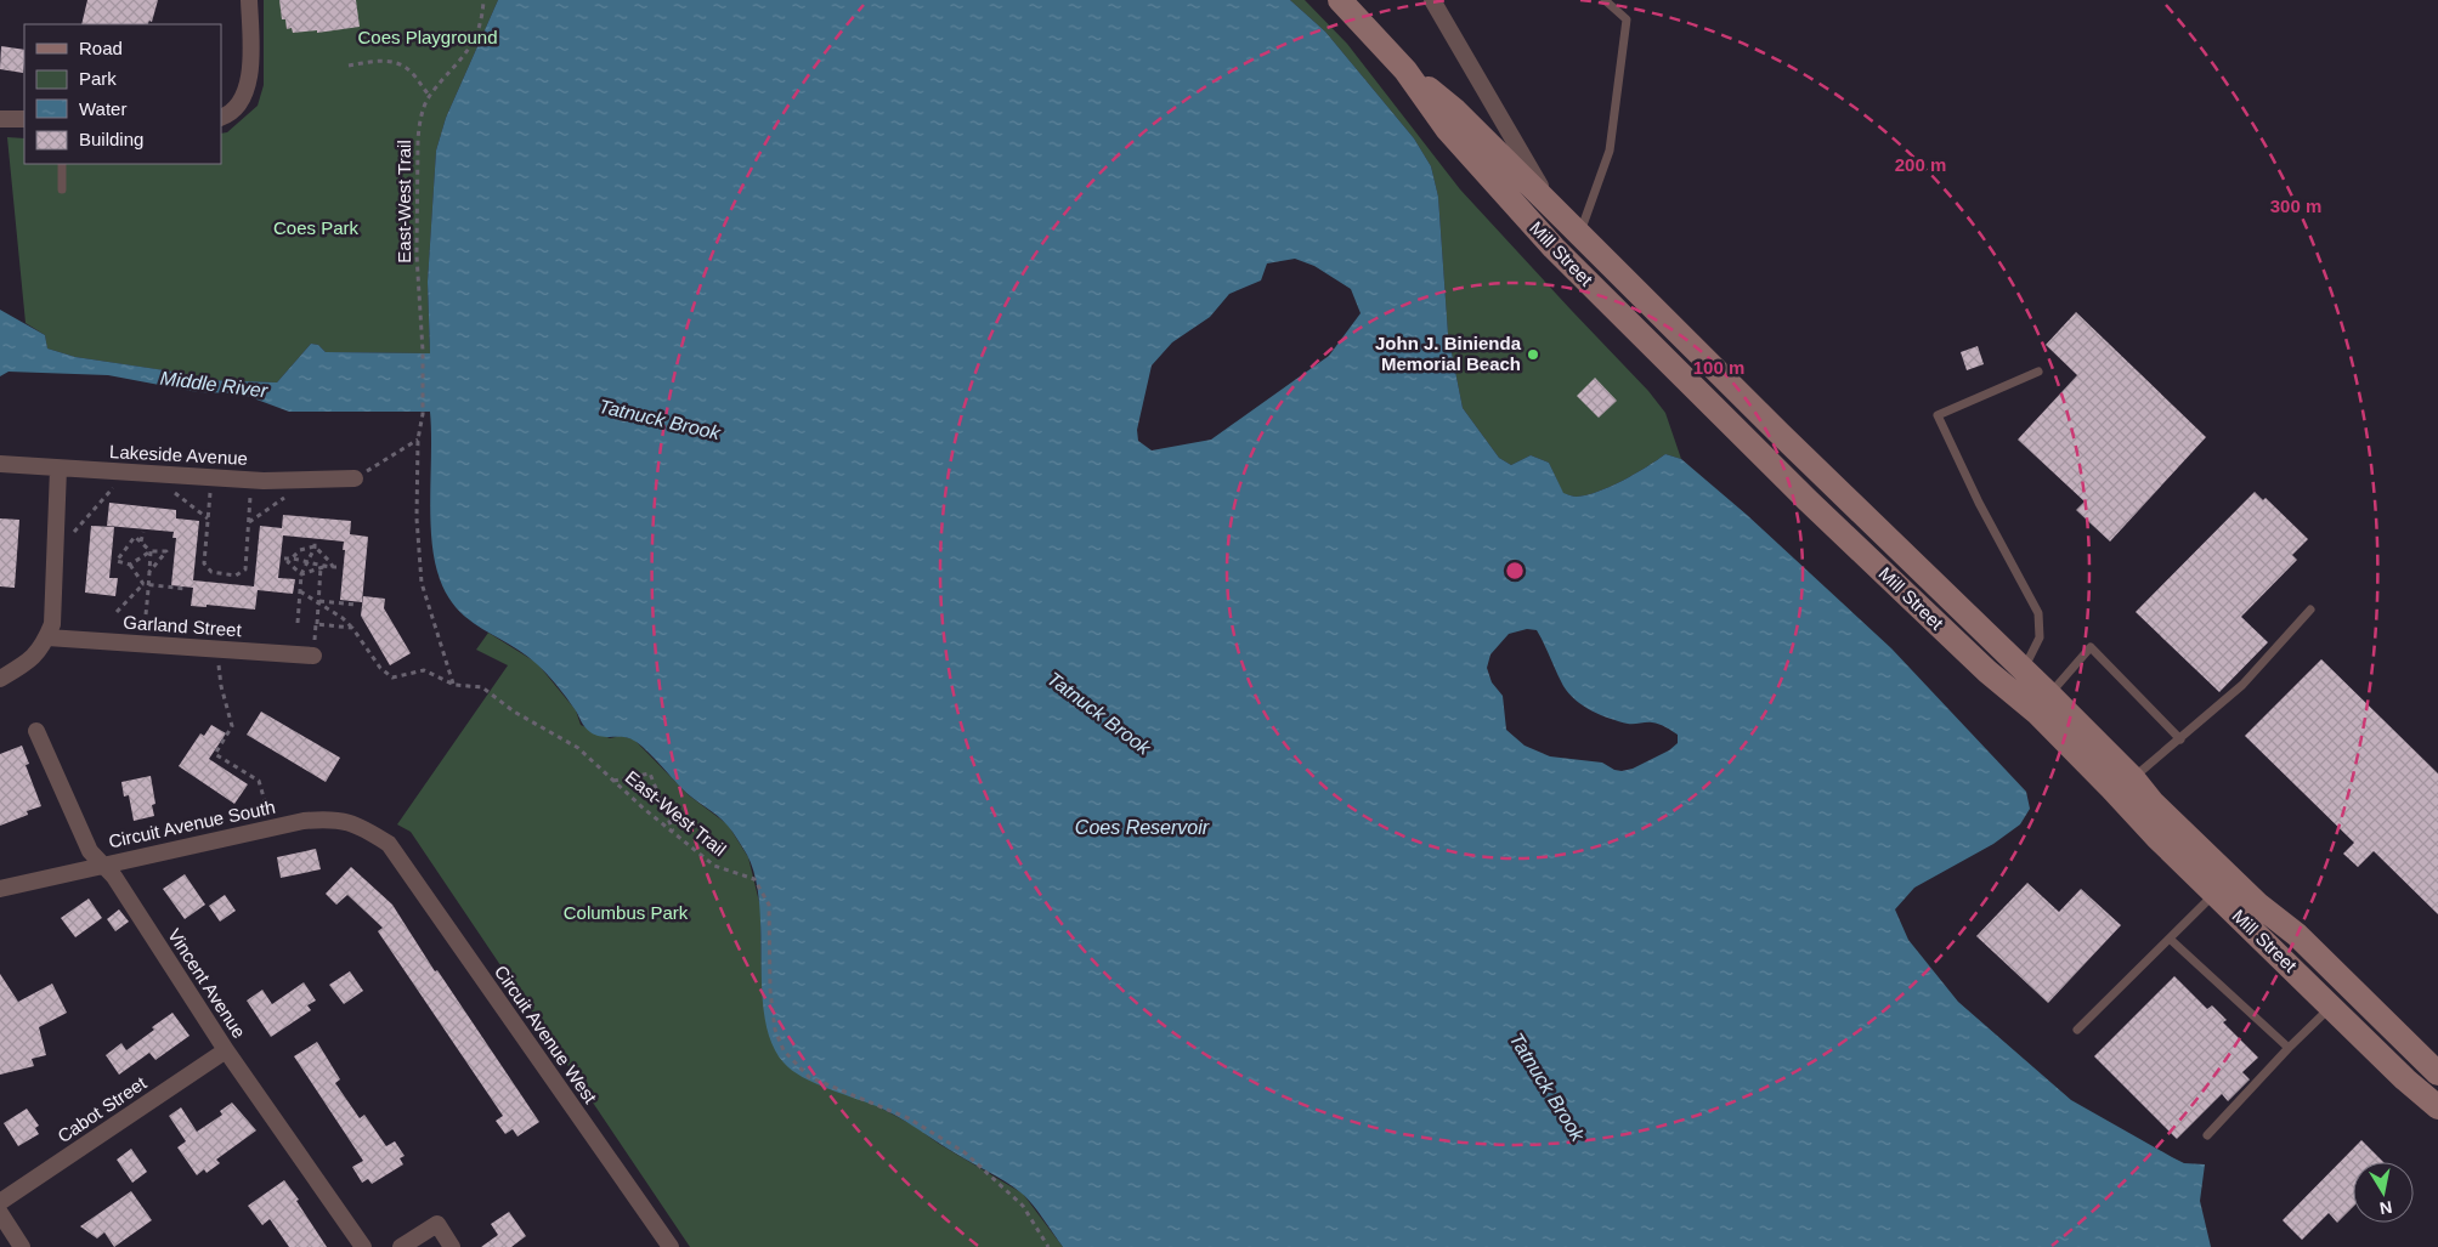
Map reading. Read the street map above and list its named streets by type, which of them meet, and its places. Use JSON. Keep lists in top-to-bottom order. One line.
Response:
{"streets":{"main road":["Mill Street"],"street":["Lakeside Avenue","Garland Street","Circuit Avenue South","Vincent Avenue","Circuit Avenue West","Cabot Street"],"path":["East-West Trail"]},"crossings":[["Circuit Avenue South","Vincent Avenue"],["Circuit Avenue South","Circuit Avenue West"],["Vincent Avenue","Cabot Street"]],"water":["Middle River","Tatnuck Brook","Coes Reservoir"],"parks":["Coes Playground","Coes Park","Columbus Park"],"places":["John J. Binienda Memorial Beach"],"legend":["Road","Park","Water","Building"],"north":"bottom","rings":["200 m","300 m","100 m"]}
